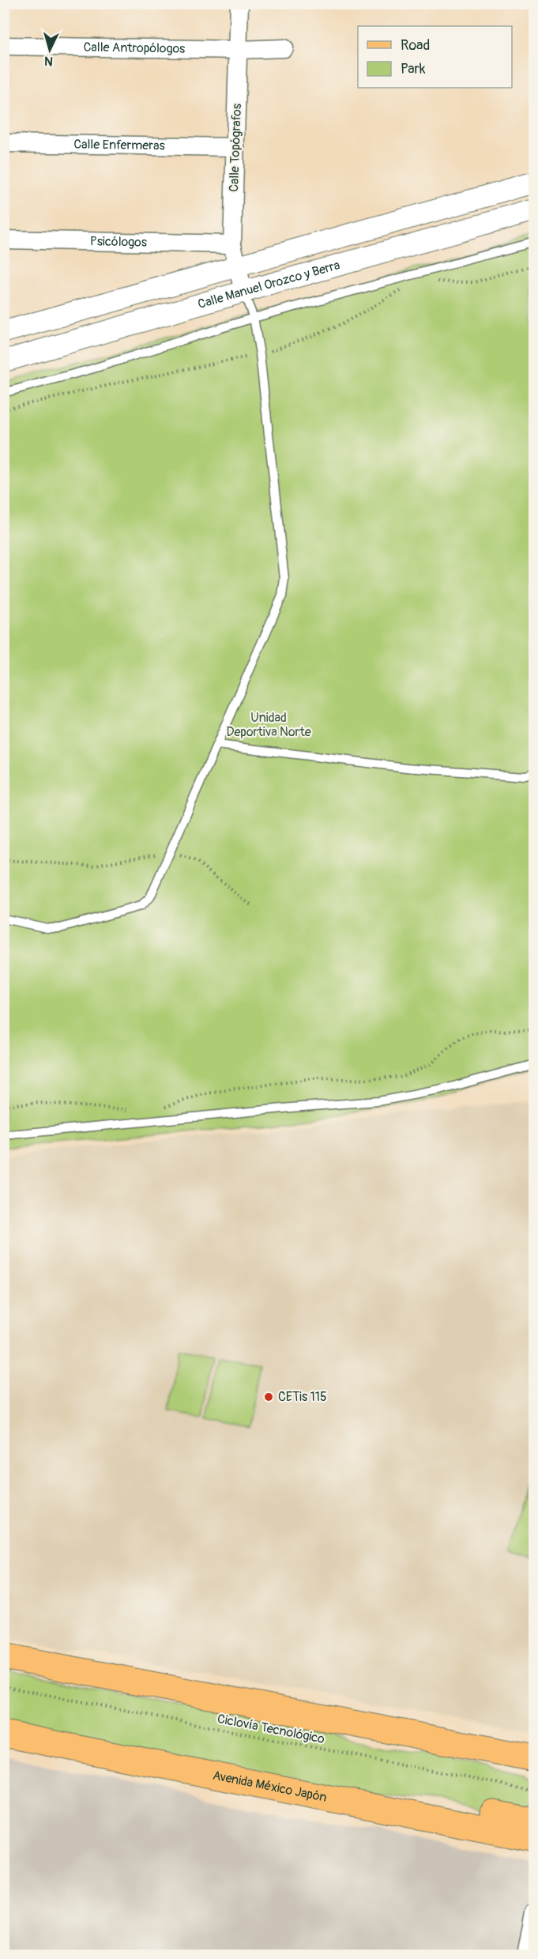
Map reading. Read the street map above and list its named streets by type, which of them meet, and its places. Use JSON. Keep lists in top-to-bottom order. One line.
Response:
{"streets":{"main road":["Avenida México Japón"],"street":["Calle Antropólogos","Calle Enfermeras","Calle Topógrafos","Psicólogos","Calle Manuel Orozco y Berra"],"path":["Ciclovía Tecnológico"]},"crossings":[["Calle Antropólogos","Calle Topógrafos"],["Calle Enfermeras","Calle Topógrafos"],["Calle Topógrafos","Psicólogos"],["Calle Topógrafos","Calle Manuel Orozco y Berra"]],"parks":["Unidad Deportiva Norte"],"places":["CETis 115"],"legend":["Road","Park"],"north":"bottom"}
